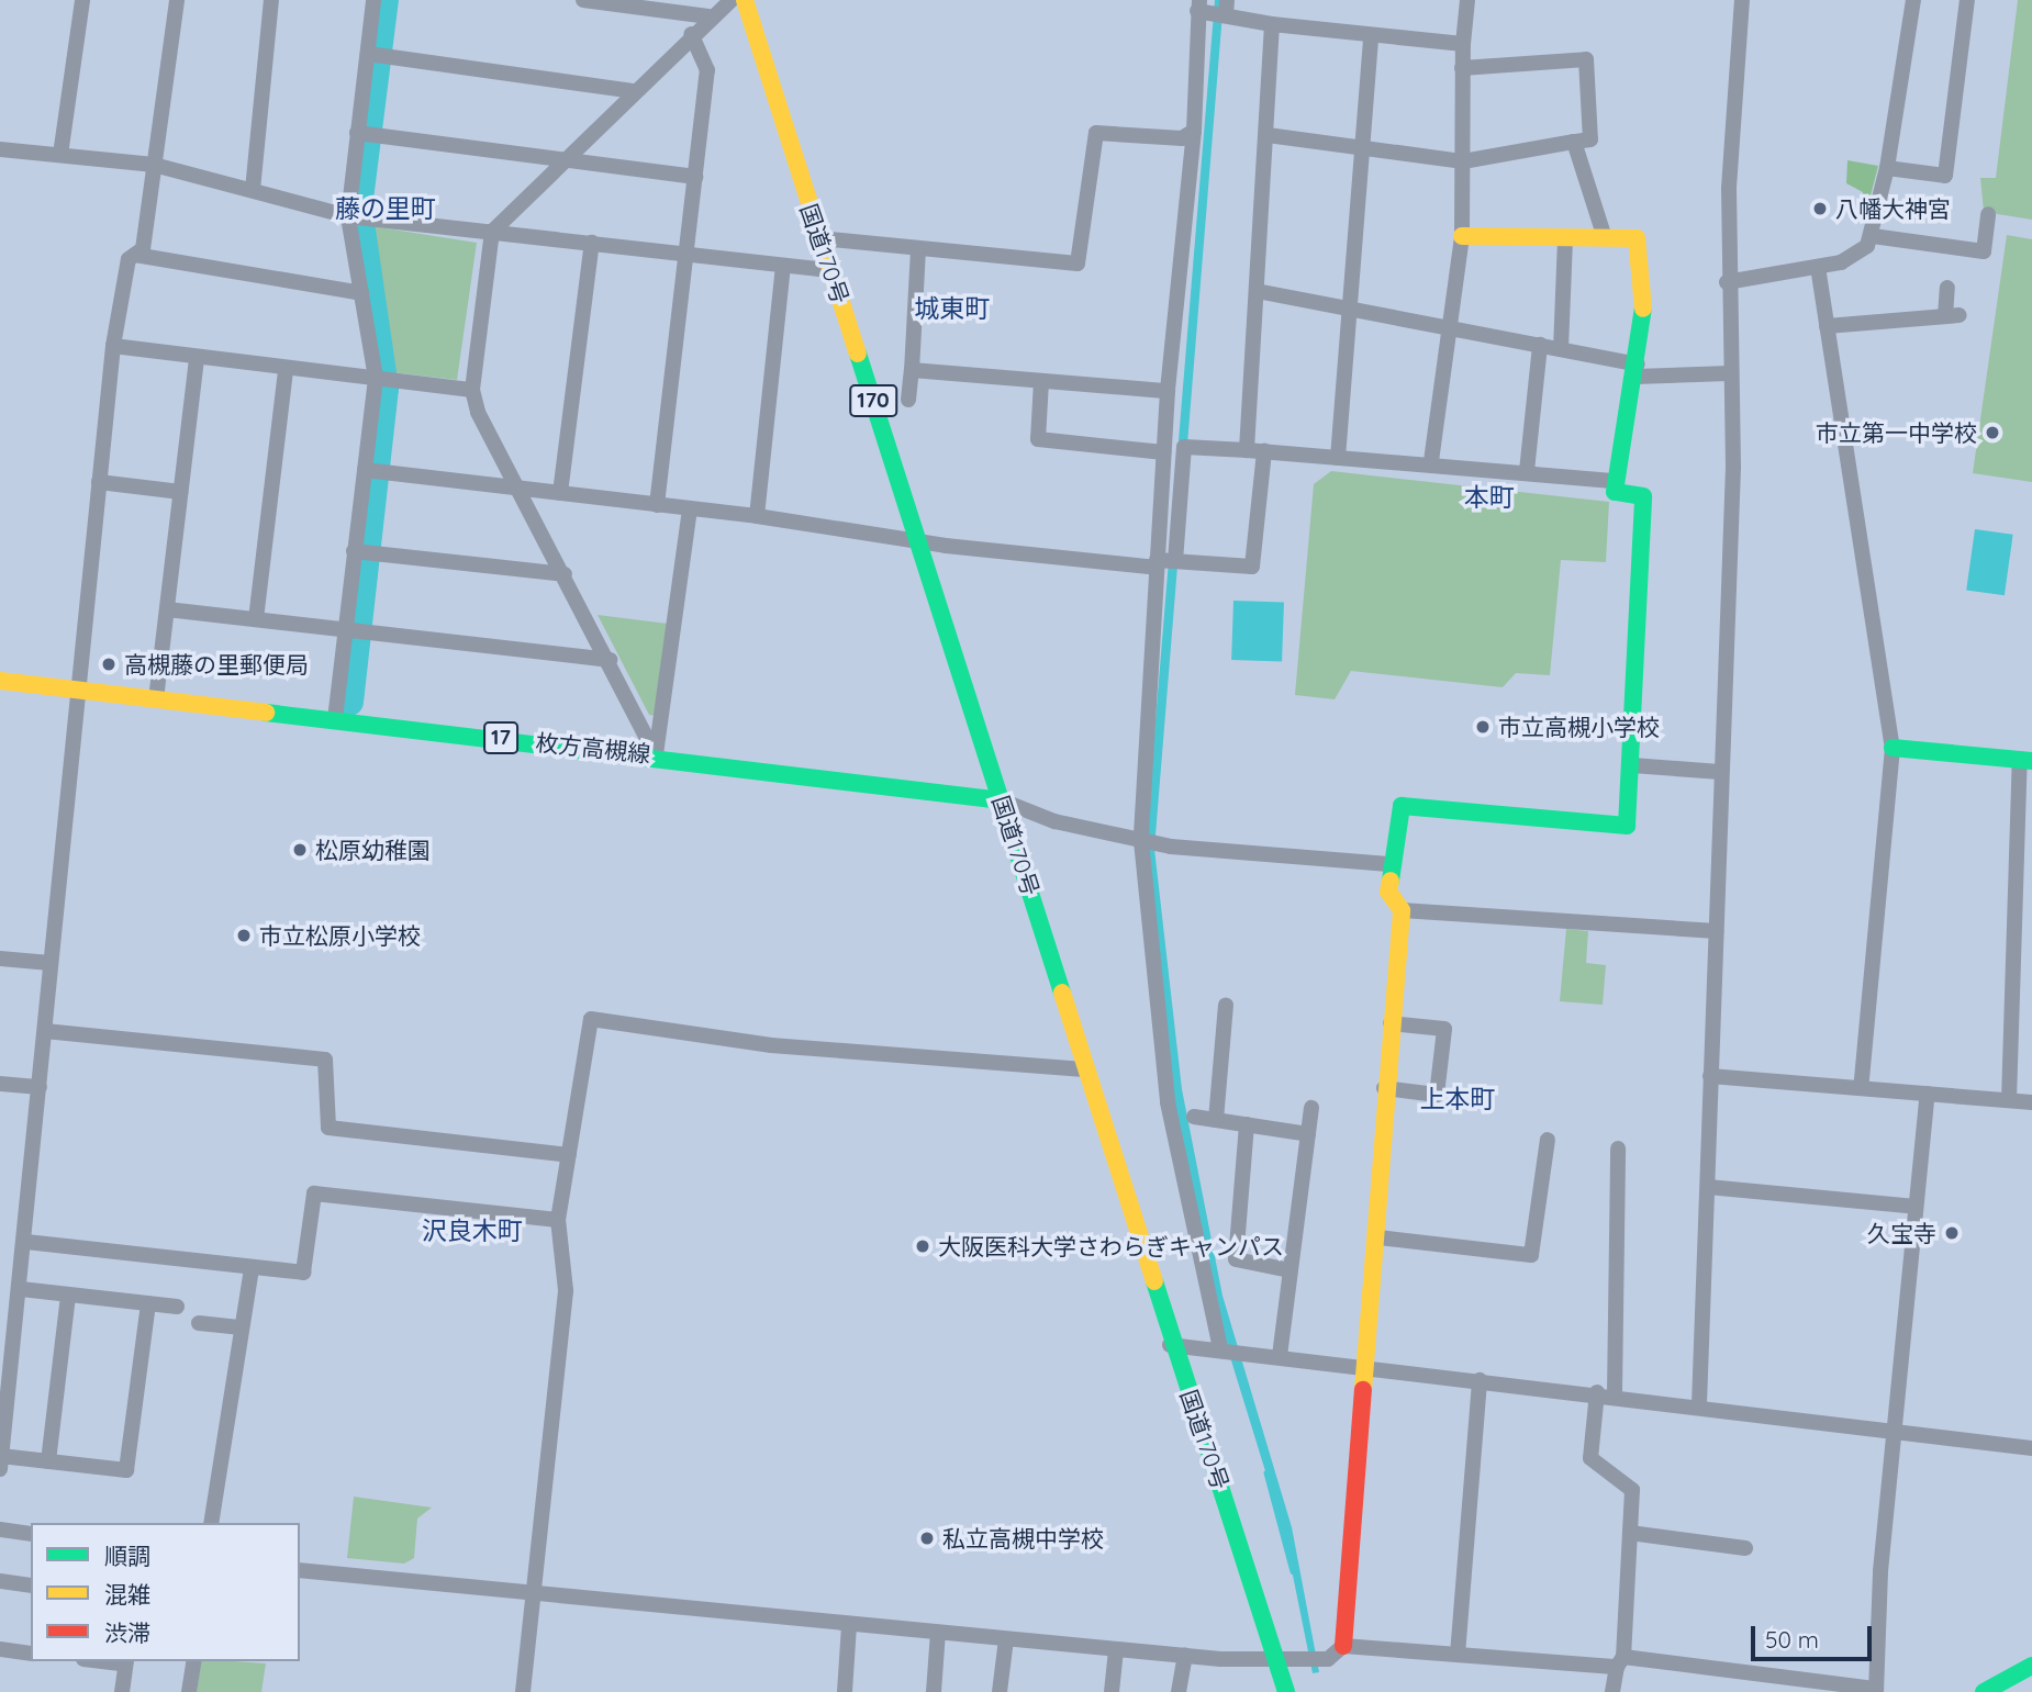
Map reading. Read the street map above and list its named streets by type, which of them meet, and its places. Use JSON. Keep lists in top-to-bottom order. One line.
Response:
{"streets":{"main road":["国道170号","170","17","枚方高槻線"]},"crossings":[["国道170号","枚方高槻線"]],"districts":["藤の里町","城東町","本町","上本町","沢良木町"],"places":["八幡大神宮","市立第一中学校","高槻藤の里郵便局","市立高槻小学校","松原幼稚園","市立松原小学校","久宝寺","大阪医科大学さわらぎキャンパス","私立高槻中学校"],"legend":["順調","混雑","渋滞"],"scale_bar":"50 m"}
